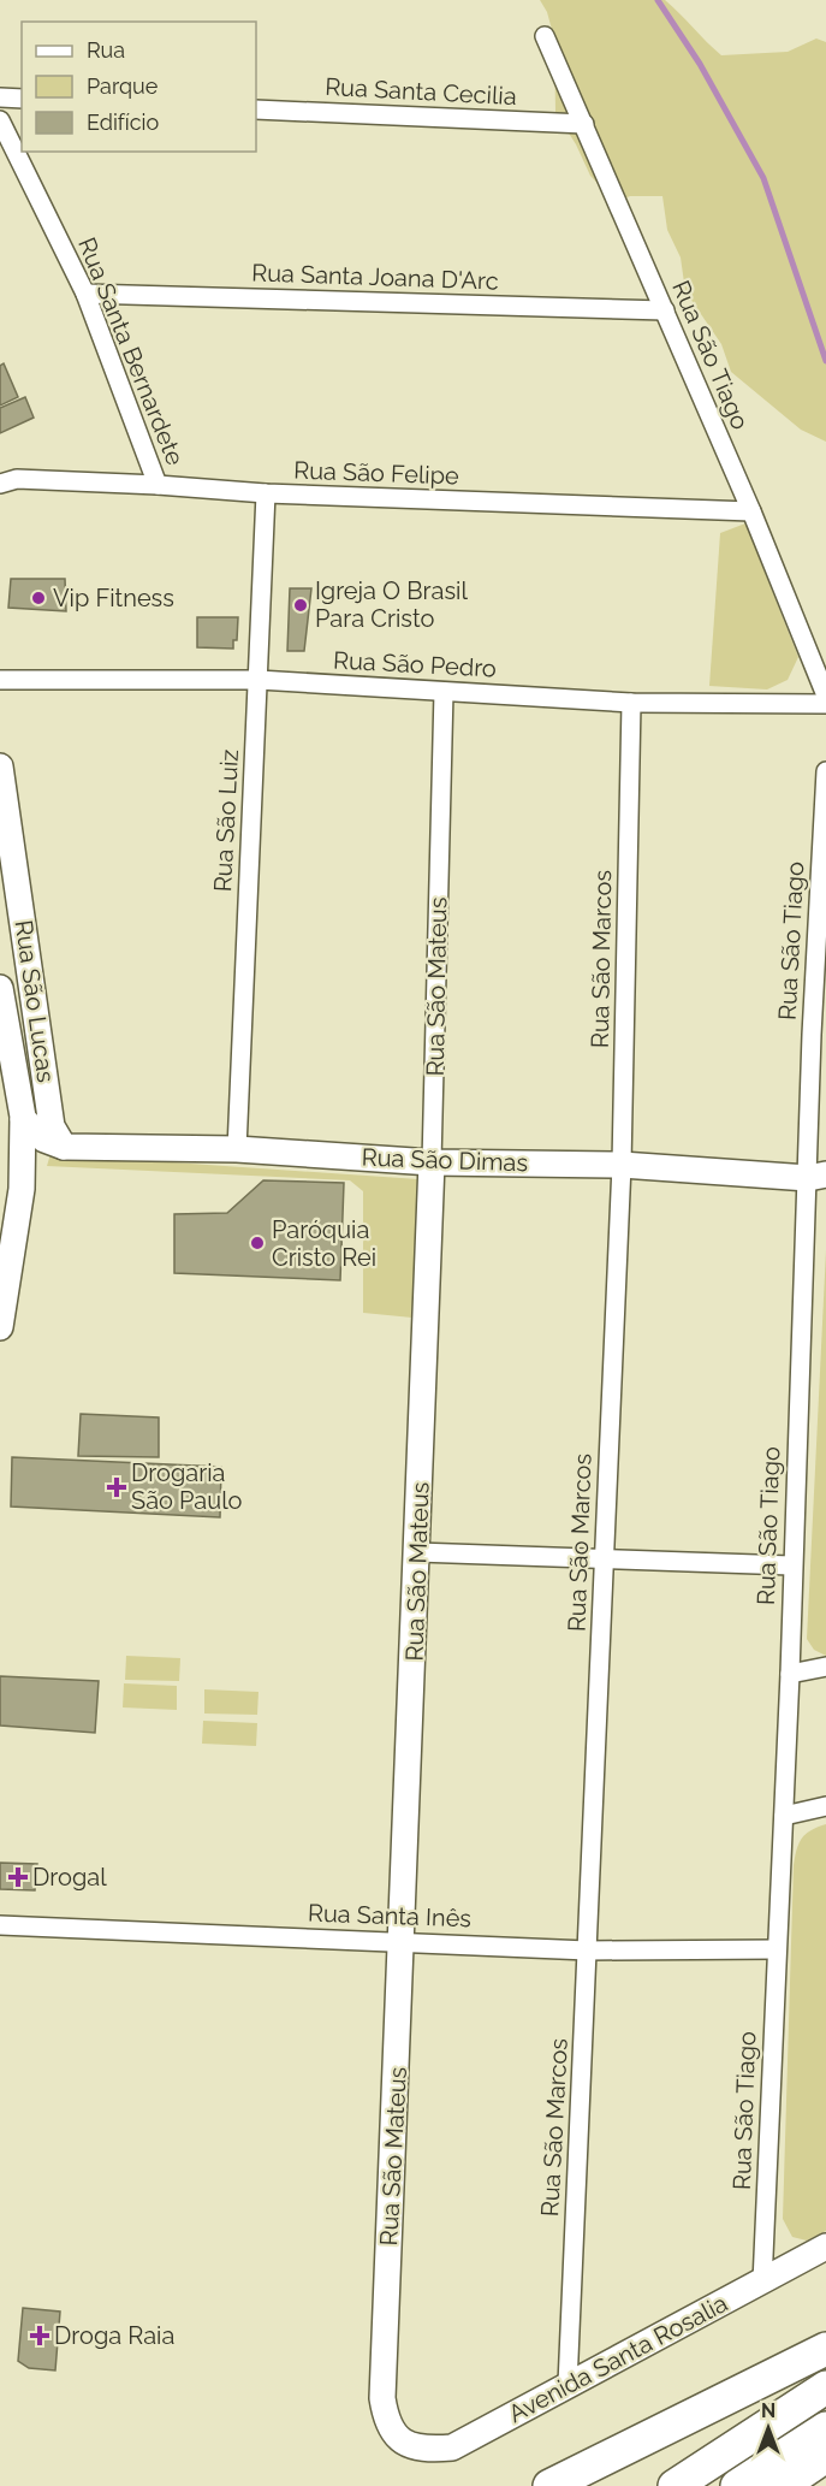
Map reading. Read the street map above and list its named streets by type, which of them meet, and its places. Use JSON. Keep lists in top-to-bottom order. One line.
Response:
{"streets":{"street":["Rua Santa Cecilia","Rua Santa Joana D'Arc","Rua Santa Bernardete","Rua São Tiago","Rua São Felipe","Rua São Pedro","Rua São Luiz","Rua São Marcos","Rua São Mateus","Rua São Lucas","Rua São Dimas","Rua Santa Inês","Avenida Santa Rosalia"]},"crossings":[["Rua Santa Cecilia","Rua São Tiago"],["Rua Santa Joana D'Arc","Rua Santa Bernardete"],["Rua Santa Joana D'Arc","Rua São Tiago"],["Rua Santa Bernardete","Rua São Felipe"],["Rua São Tiago","Rua São Felipe"],["Rua São Tiago","Rua São Dimas"],["Rua São Tiago","Rua Santa Inês"],["Rua São Tiago","Avenida Santa Rosalia"],["Rua São Felipe","Rua São Luiz"],["Rua São Pedro","Rua São Luiz"],["Rua São Pedro","Rua São Marcos"],["Rua São Pedro","Rua São Mateus"],["Rua São Luiz","Rua São Dimas"],["Rua São Marcos","Rua São Dimas"],["Rua São Marcos","Rua Santa Inês"],["Rua São Marcos","Avenida Santa Rosalia"],["Rua São Mateus","Rua São Dimas"],["Rua São Mateus","Rua Santa Inês"],["Rua São Mateus","Avenida Santa Rosalia"],["Rua São Lucas","Rua São Dimas"]],"places":{"other":["Vip Fitness","Igreja O Brasil Para Cristo","Paróquia Cristo Rei"],"health":["Drogaria São Paulo","Drogal","Droga Raia"]},"legend":["Rua","Parque","Edifício"],"north":"top"}
